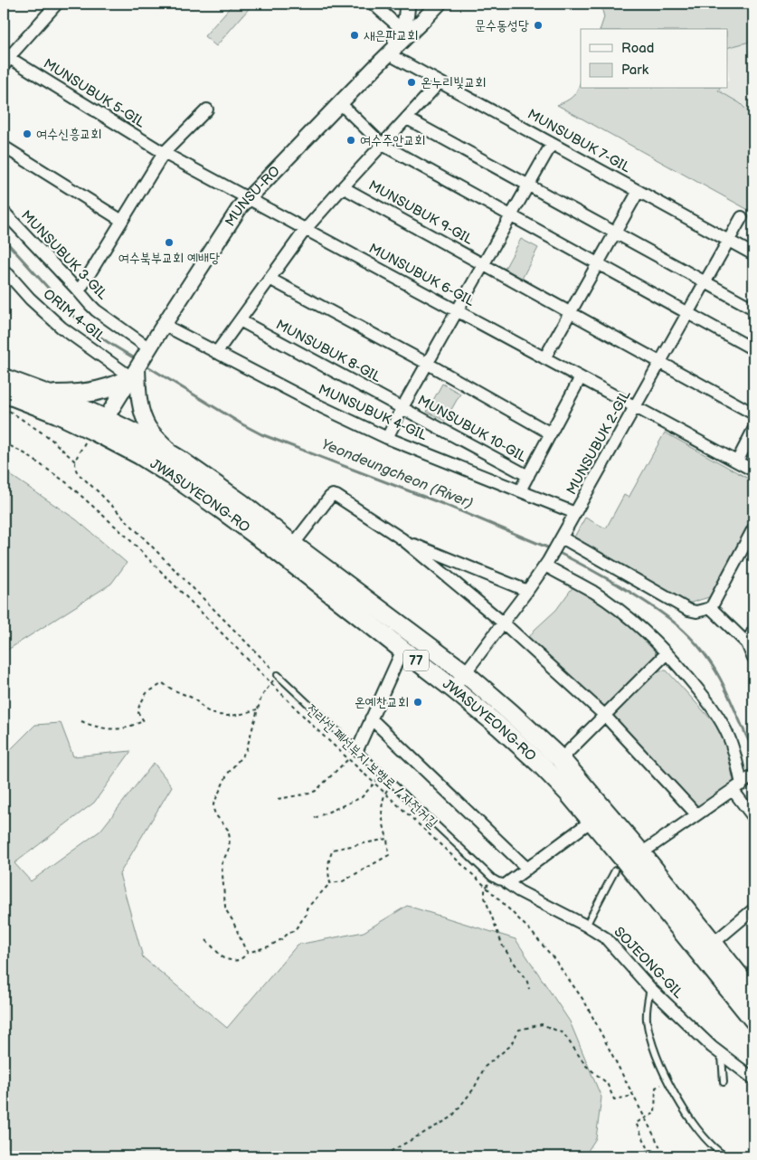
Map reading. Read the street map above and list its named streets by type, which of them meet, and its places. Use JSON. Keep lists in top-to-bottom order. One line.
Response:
{"streets":{"main road":["JWASUYEONG-RO","77"],"street":["MUNSUBUK 5-GIL","MUNSUBUK 7-GIL","MUNSU-RO","MUNSUBUK 9-GIL","MUNSUBUK 3-GIL","MUNSUBUK 6-GIL","ORIM 4-GIL","MUNSUBUK 8-GIL","MUNSUBUK 4-GIL","MUNSUBUK 10-GIL","MUNSUBUK 2-GIL","SOJEONG-GIL"],"path":["전라선 폐선부지 보행로 / 자전거길"]},"crossings":[["MUNSUBUK 5-GIL","MUNSU-RO"],["MUNSUBUK 5-GIL","MUNSUBUK 6-GIL"],["MUNSUBUK 7-GIL","MUNSU-RO"],["MUNSUBUK 7-GIL","MUNSUBUK 9-GIL"],["MUNSUBUK 7-GIL","MUNSUBUK 10-GIL"],["MUNSUBUK 7-GIL","MUNSUBUK 2-GIL"],["MUNSU-RO","MUNSUBUK 3-GIL"],["MUNSU-RO","MUNSUBUK 6-GIL"],["MUNSU-RO","ORIM 4-GIL"],["MUNSU-RO","MUNSUBUK 4-GIL"],["MUNSUBUK 9-GIL","MUNSUBUK 6-GIL"],["MUNSUBUK 9-GIL","MUNSUBUK 10-GIL"],["MUNSUBUK 9-GIL","MUNSUBUK 2-GIL"],["MUNSUBUK 6-GIL","MUNSUBUK 10-GIL"],["MUNSUBUK 6-GIL","MUNSUBUK 2-GIL"],["MUNSUBUK 8-GIL","MUNSUBUK 10-GIL"],["MUNSUBUK 4-GIL","MUNSUBUK 10-GIL"],["MUNSUBUK 4-GIL","MUNSUBUK 2-GIL"]],"water":["Yeondeungcheon (River)"],"places":["문수동성당","새은파교회","온누리빛교회","여수신흥교회","여수주안교회","여수북부교회 예배당","온예찬교회"],"legend":["Road","Park"]}
